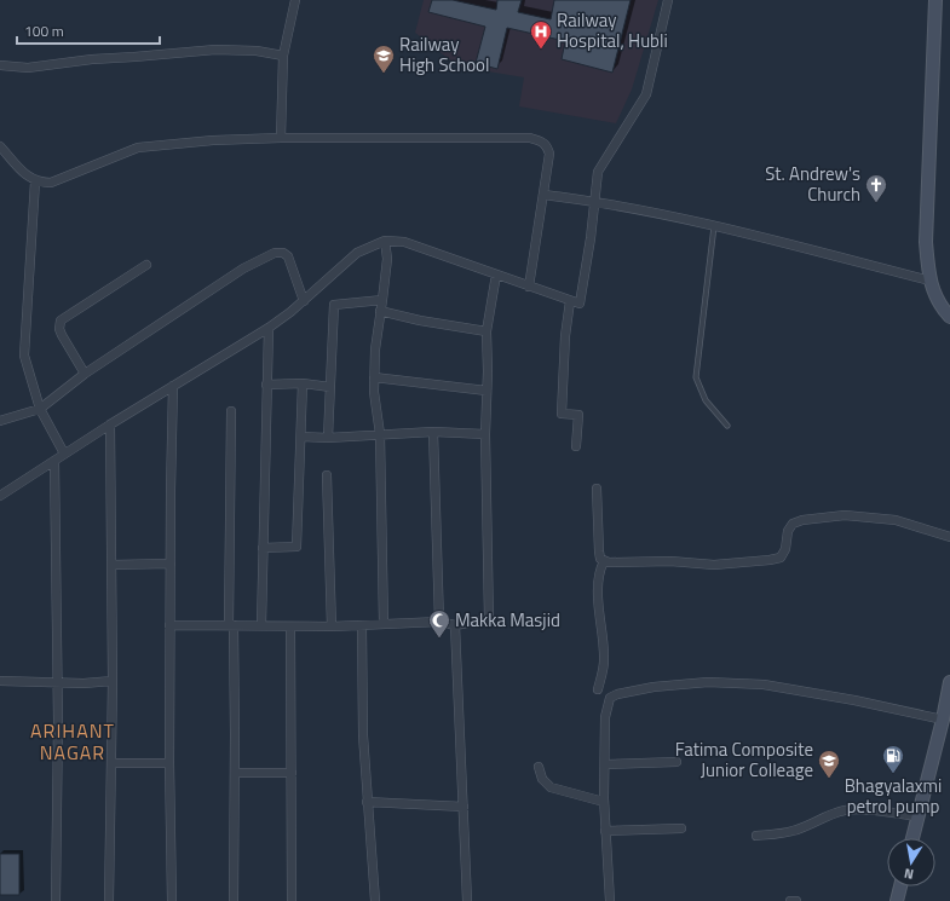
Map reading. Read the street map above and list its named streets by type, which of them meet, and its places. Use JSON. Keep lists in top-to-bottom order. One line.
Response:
{"districts":["ARIHANT NAGAR"],"places":{"hospital":["Railway Hospital, Hubli"],"school or university":["Railway High School","Fatima Composite Junior Colleage"],"church":["St. Andrew's Church"],"mosque":["Makka Masjid"],"fuel station":["Bhagyalaxmi petrol pump"]},"scale_bar":"100 m","north":"bottom"}
